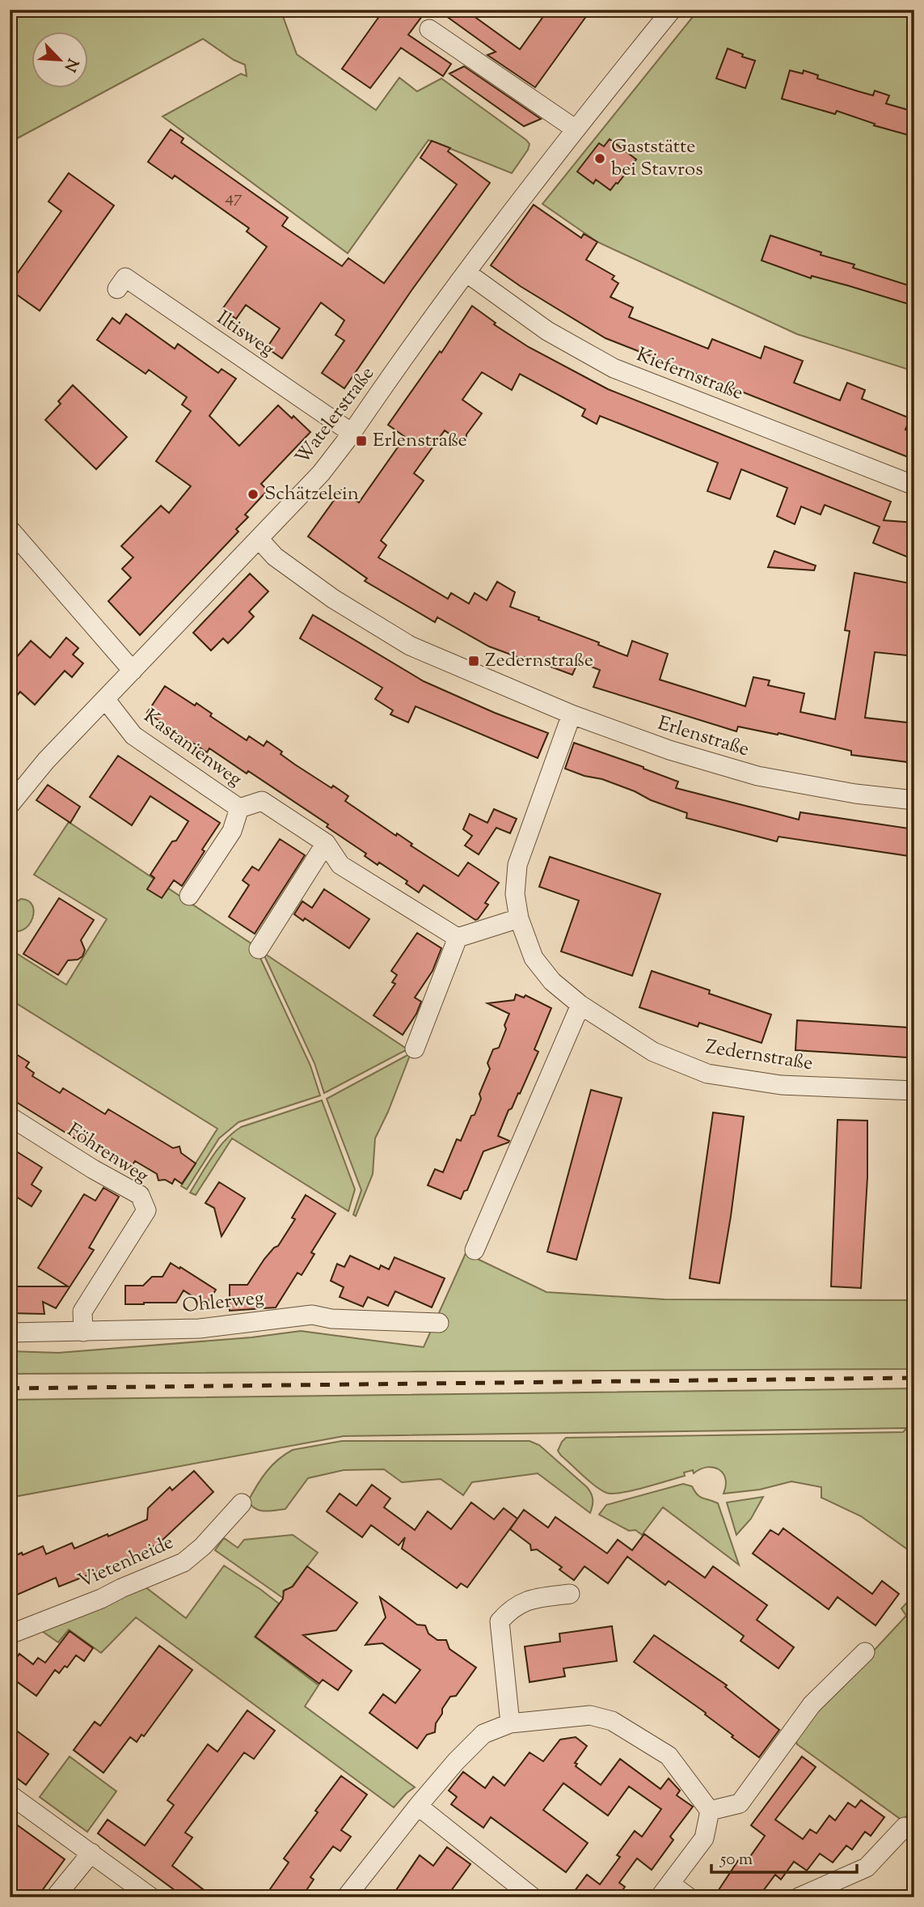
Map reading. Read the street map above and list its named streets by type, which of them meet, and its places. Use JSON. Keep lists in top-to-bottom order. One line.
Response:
{"streets":{"street":["Iltisweg","Kiefernstraße","Watelerstraße","Erlenstraße","Kastanienweg","Zedernstraße","Föhrenweg","Ohlerweg","Vietenheide"]},"crossings":[["Iltisweg","Watelerstraße"],["Kiefernstraße","Watelerstraße"],["Watelerstraße","Erlenstraße"],["Watelerstraße","Kastanienweg"],["Erlenstraße","Zedernstraße"],["Föhrenweg","Ohlerweg"]],"places":{"other":["Gaststätte bei Stavros","Schätzelein"],"transit":["Erlenstraße","Zedernstraße"]},"house_numbers":["47"],"scale_bar":"50 m","north":"bottom right"}
